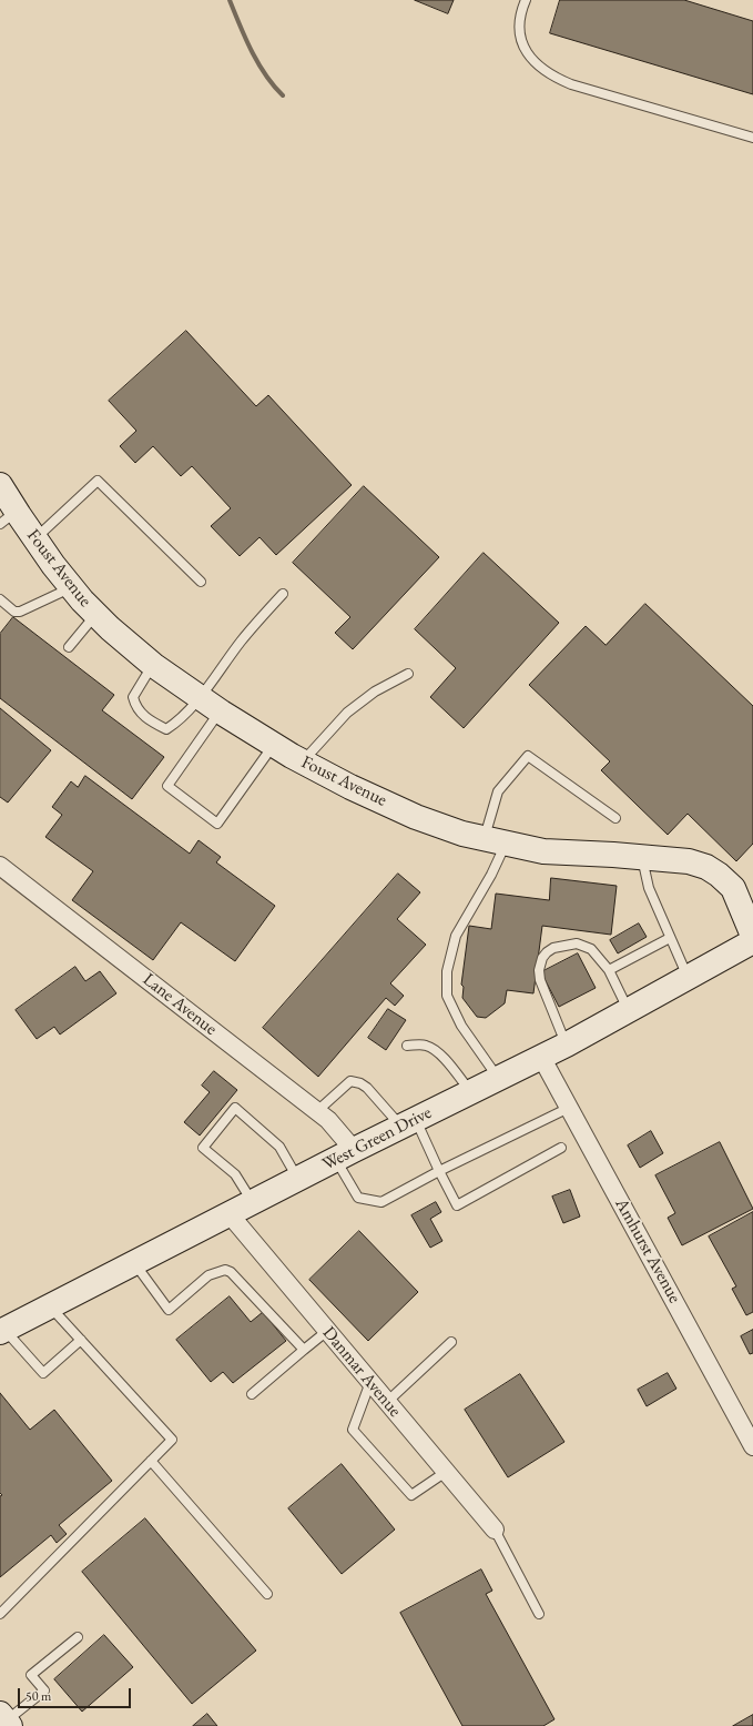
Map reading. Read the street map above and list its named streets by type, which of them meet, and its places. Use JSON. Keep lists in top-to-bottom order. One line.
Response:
{"streets":{"street":["Foust Avenue","Lane Avenue","West Green Drive","Amhurst Avenue","Danmar Avenue"]},"crossings":[["Lane Avenue","West Green Drive"],["West Green Drive","Amhurst Avenue"],["West Green Drive","Danmar Avenue"]],"scale_bar":"50 m"}
